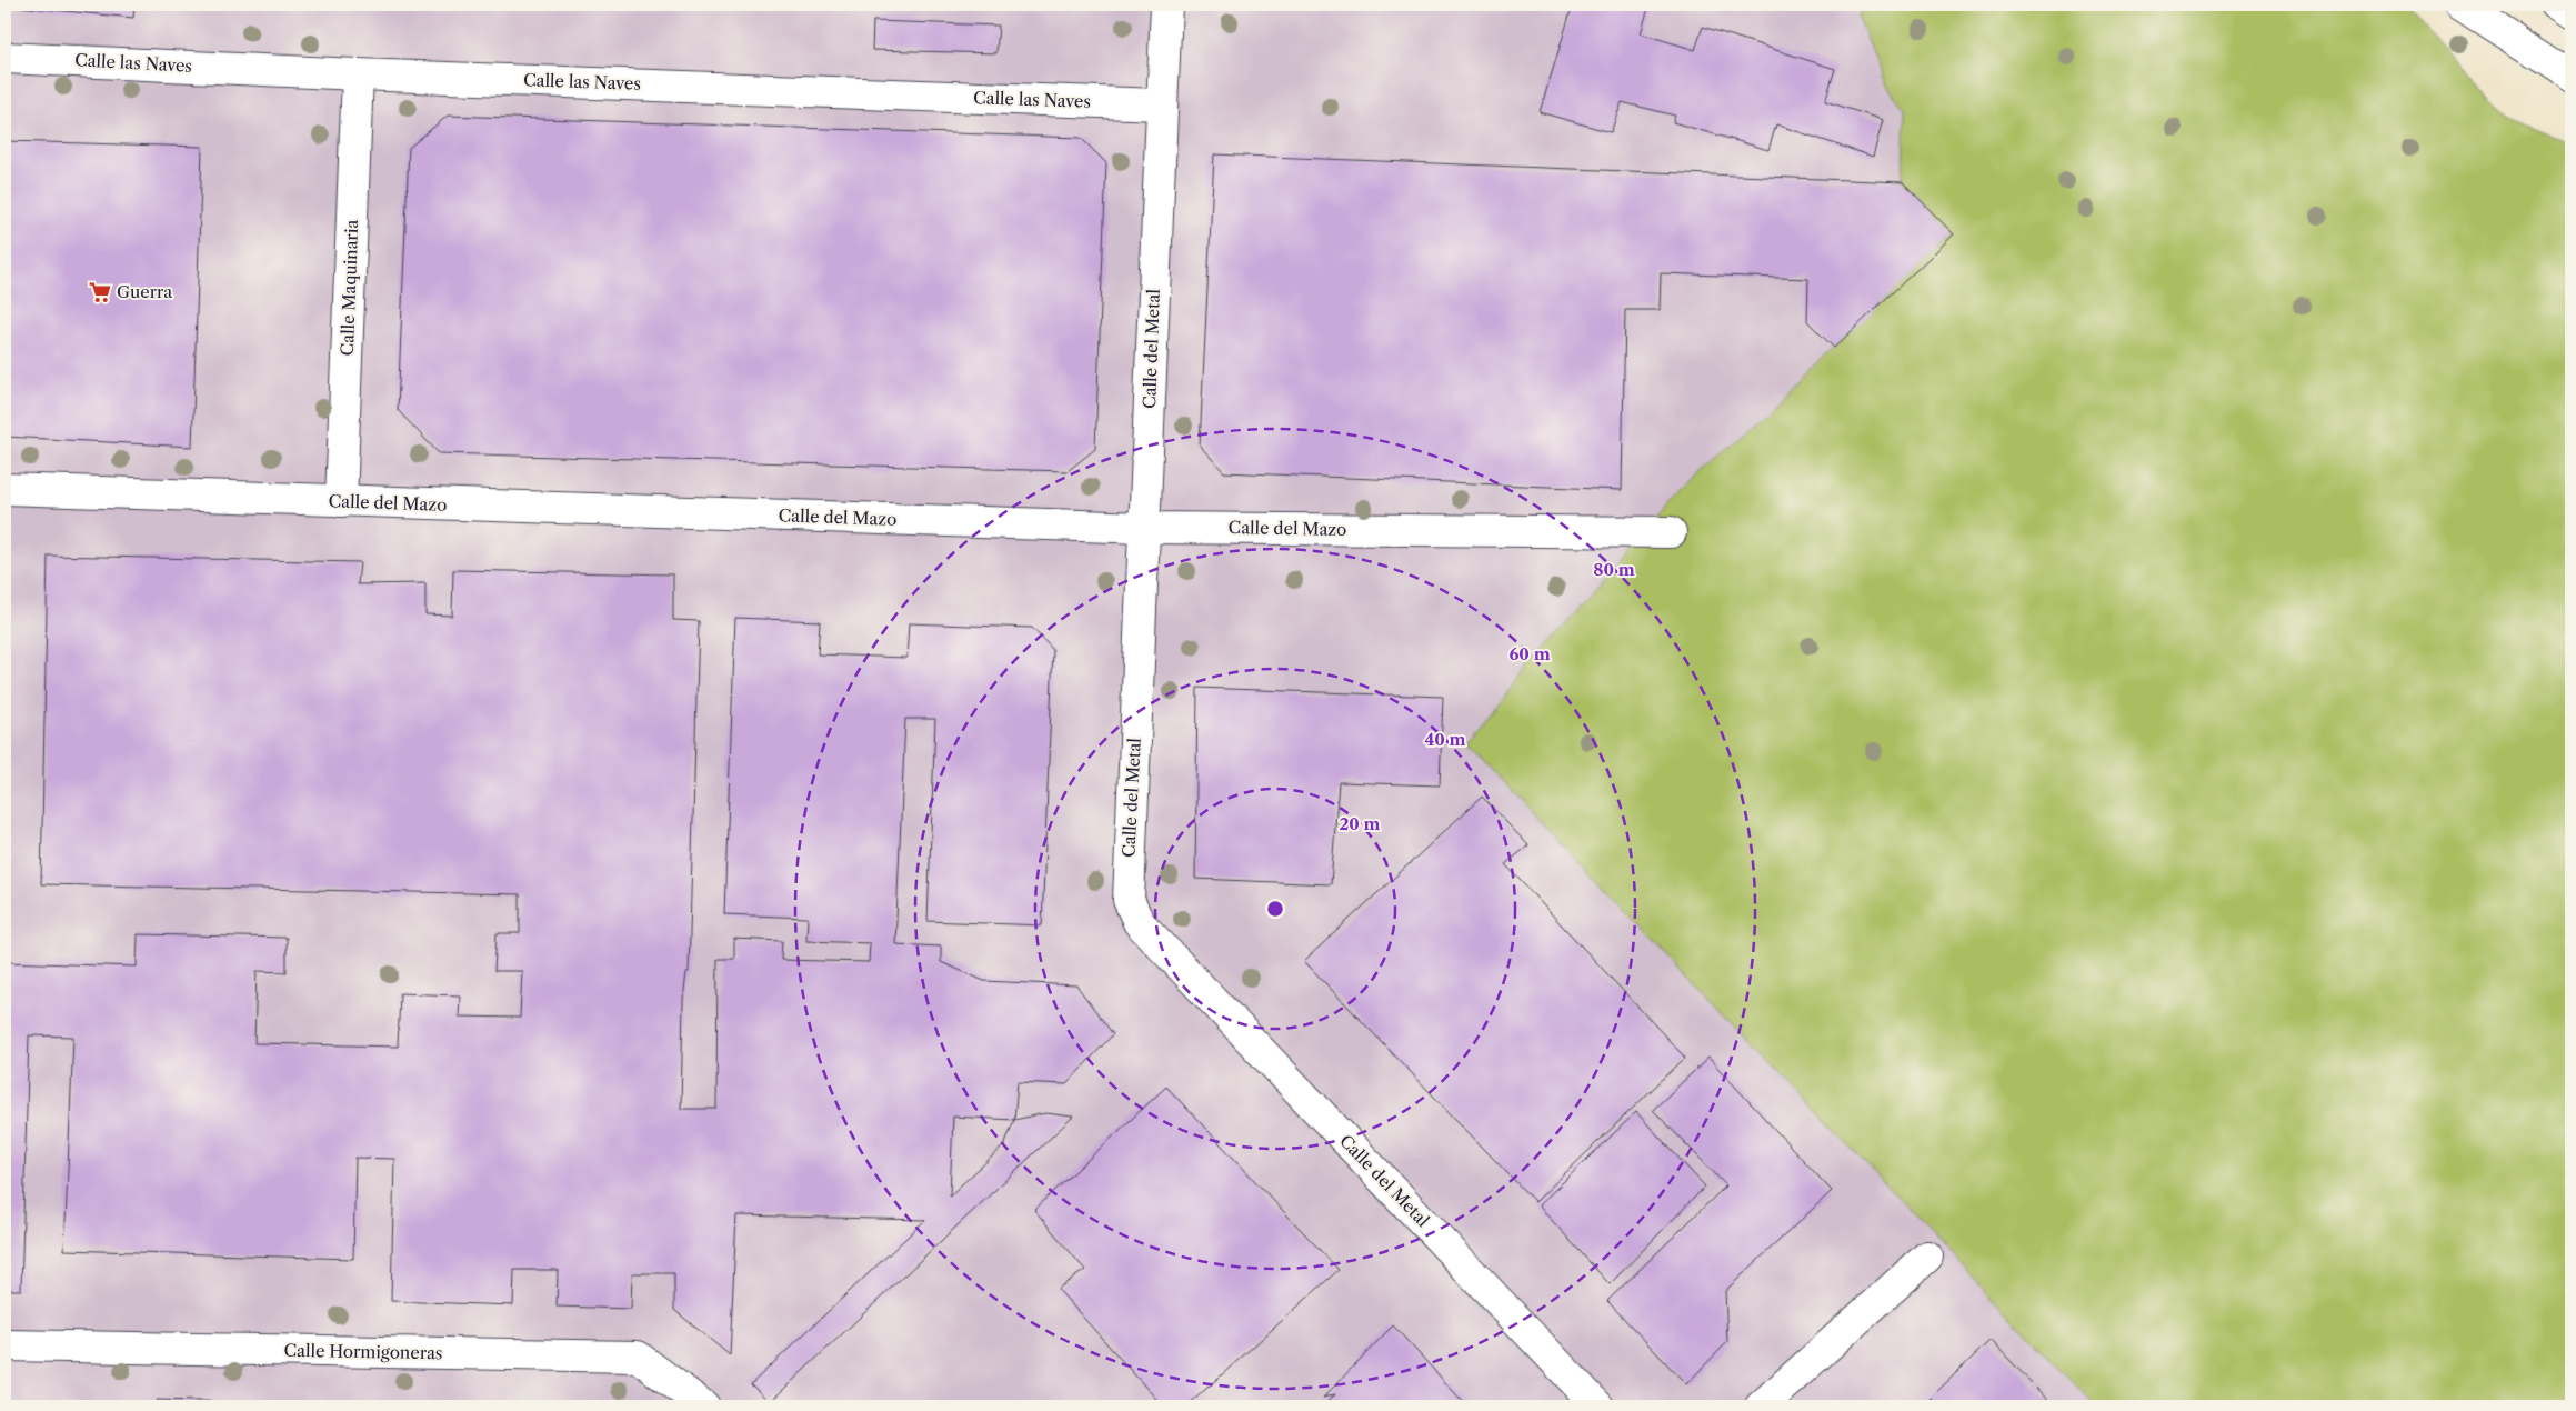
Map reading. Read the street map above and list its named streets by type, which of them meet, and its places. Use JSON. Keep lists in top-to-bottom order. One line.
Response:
{"streets":{"street":["Calle las Naves","Calle Maquinaria","Calle del Metal","Calle del Mazo","Calle Hormigoneras"]},"crossings":[["Calle las Naves","Calle Maquinaria"],["Calle las Naves","Calle del Metal"],["Calle Maquinaria","Calle del Mazo"],["Calle del Metal","Calle del Mazo"]],"places":{"supermarket":["Guerra"]},"rings":["80 m","60 m","40 m","20 m"]}
